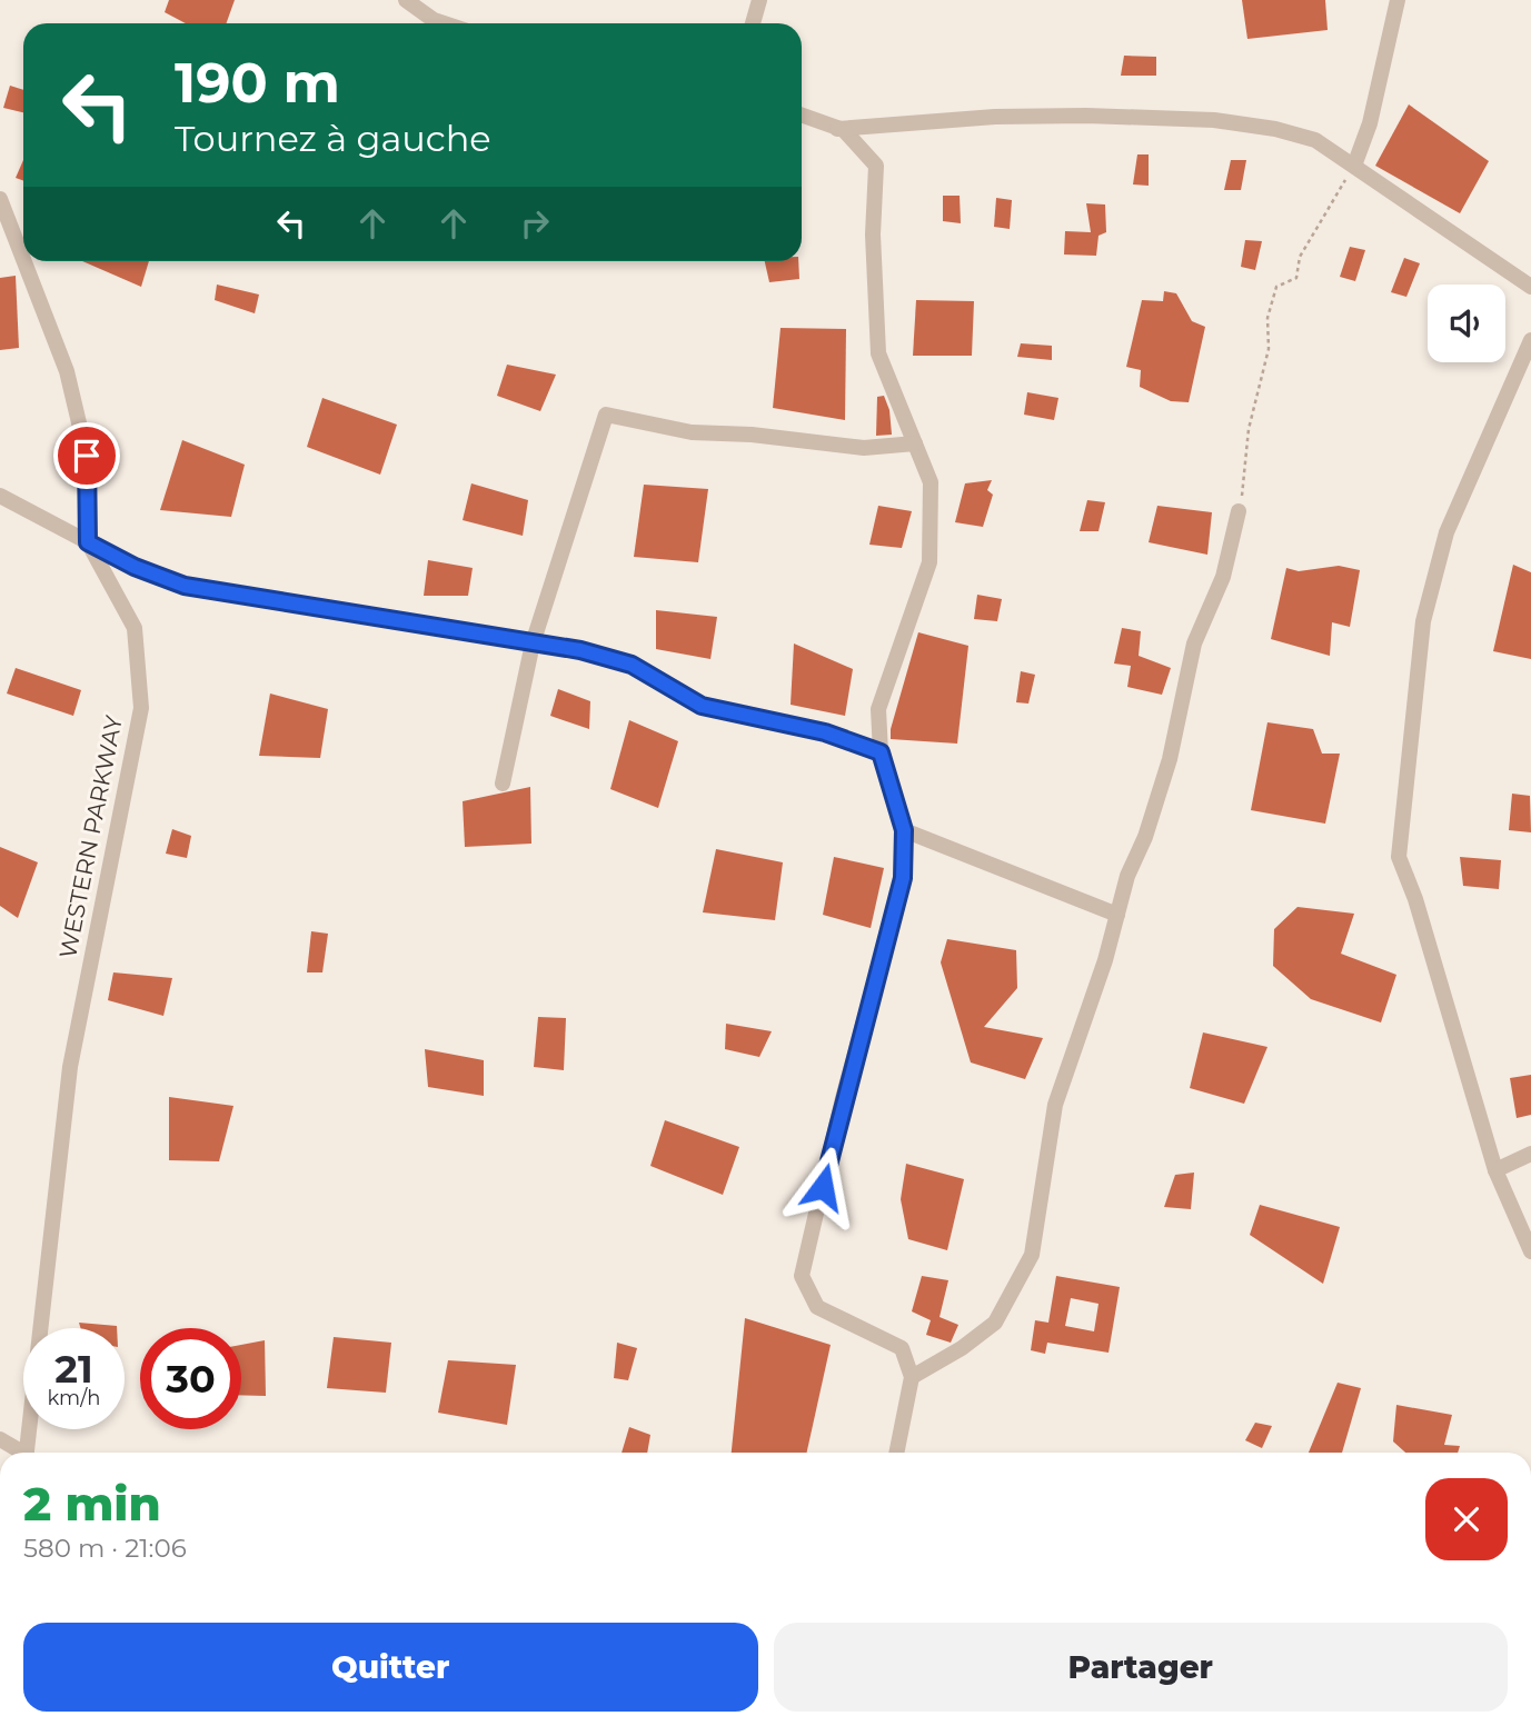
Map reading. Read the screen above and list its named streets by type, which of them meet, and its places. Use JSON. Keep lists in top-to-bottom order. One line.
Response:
{"streets":{"street":["WESTERN PARKWAY"]},"page":{"turn":["190 m","Tournez à gauche"],"speed":"21 km/h","limit":"30","heading":["2 min","580 m · 21:06"],"buttons":["Quitter","Partager"]}}
